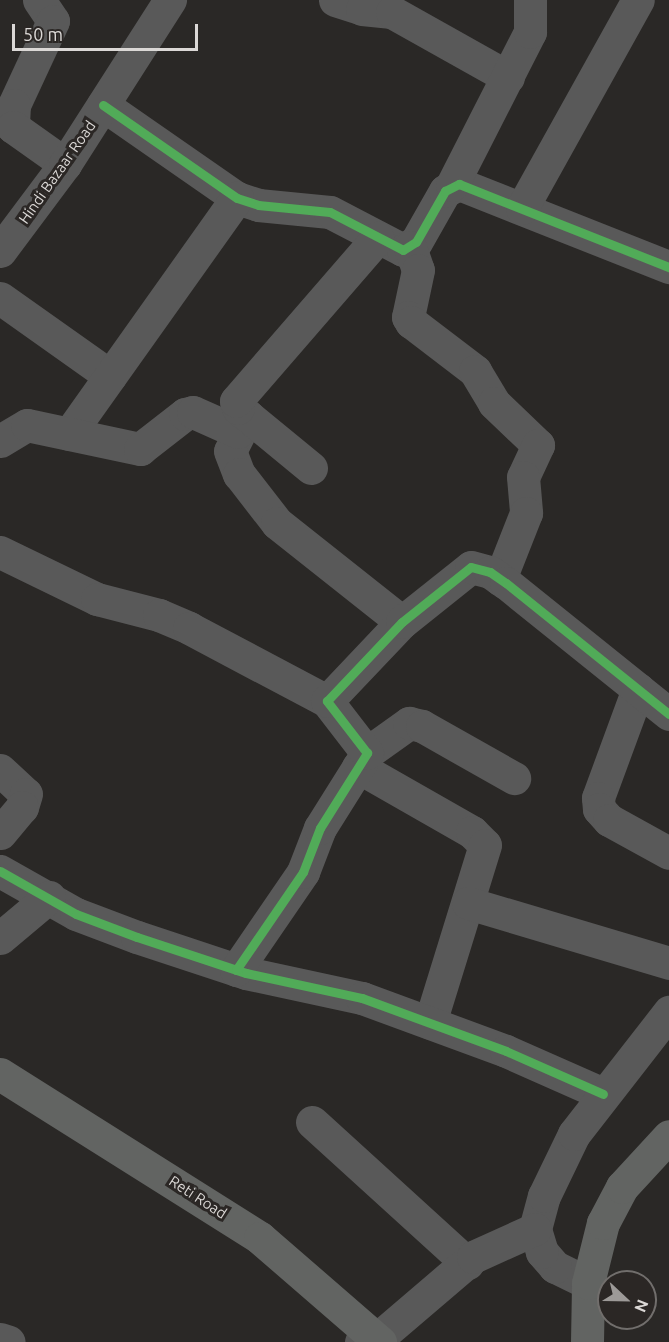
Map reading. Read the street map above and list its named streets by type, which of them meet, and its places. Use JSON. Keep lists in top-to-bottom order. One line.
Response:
{"streets":{"main road":["Reti Road"],"street":["Hindi Bazaar Road"]},"scale_bar":"50 m","north":"right"}
